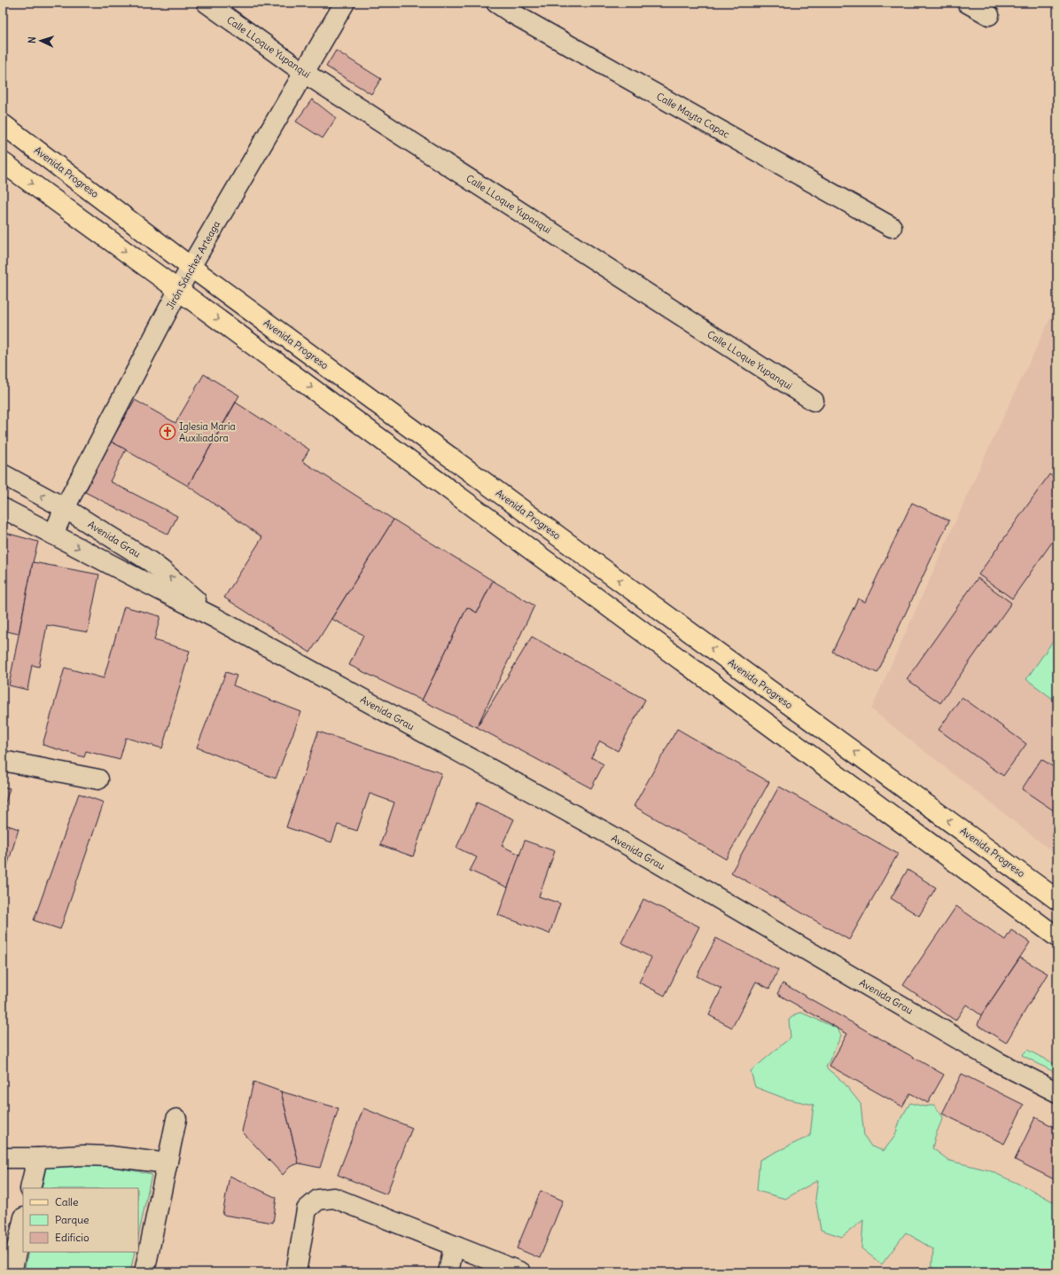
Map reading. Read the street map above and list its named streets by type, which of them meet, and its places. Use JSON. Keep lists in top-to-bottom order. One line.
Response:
{"streets":{"main road":["Avenida Progreso"],"street":["Calle LLoque Yupanqui","Calle Mayta Capac","Jirón Sánchez Arteaga","Avenida Grau"]},"crossings":[["Calle LLoque Yupanqui","Jirón Sánchez Arteaga"],["Avenida Progreso","Jirón Sánchez Arteaga"],["Jirón Sánchez Arteaga","Avenida Grau"]],"places":{"church":["Iglesia María Auxiliadora"]},"legend":["Calle","Parque","Edificio"],"north":"left"}
